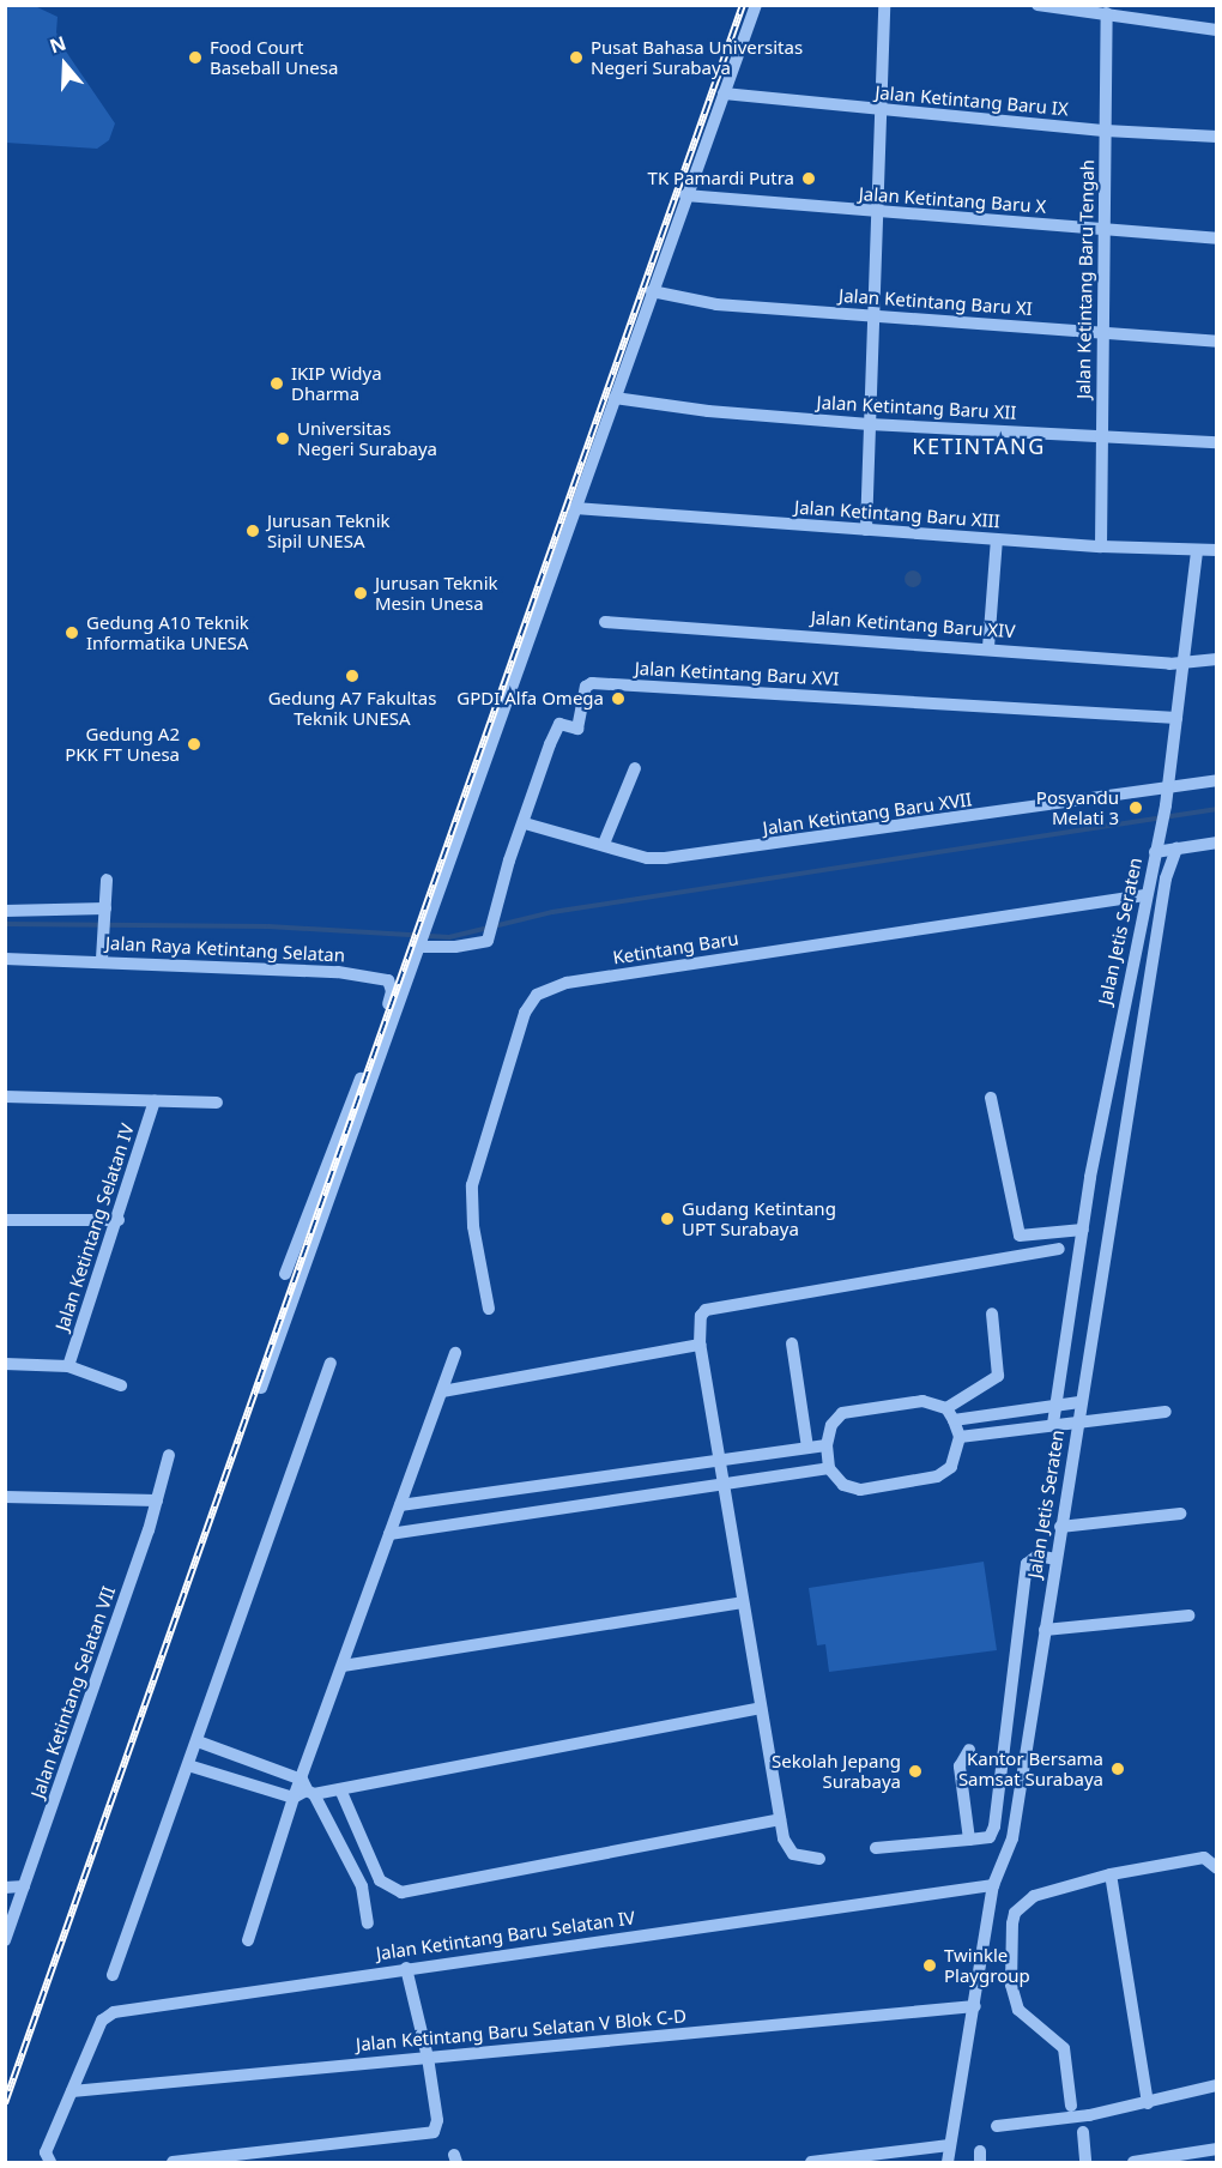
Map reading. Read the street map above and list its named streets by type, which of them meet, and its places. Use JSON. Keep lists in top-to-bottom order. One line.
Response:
{"streets":{"street":["Jalan Ketintang Baru IX","Jalan Ketintang Baru X","Jalan Ketintang Baru Tengah","Jalan Ketintang Baru XI","Jalan Ketintang Baru XII","Jalan Ketintang Baru XIII","Jalan Ketintang Baru XIV","Jalan Ketintang Baru XVI","Jalan Ketintang Baru XVII","Jalan Jetis Seraten","Ketintang Baru","Jalan Raya Ketintang Selatan","Jalan Ketintang Selatan IV","Jalan Ketintang Selatan VII","Jalan Ketintang Baru Selatan IV","Jalan Ketintang Baru Selatan V Blok C-D"]},"crossings":[["Jalan Ketintang Baru IX","Jalan Ketintang Baru Tengah"],["Jalan Ketintang Baru X","Jalan Ketintang Baru Tengah"],["Jalan Ketintang Baru Tengah","Jalan Ketintang Baru XI"],["Jalan Ketintang Baru Tengah","Jalan Ketintang Baru XII"],["Jalan Ketintang Baru Tengah","Jalan Ketintang Baru XIII"],["Jalan Ketintang Baru XIII","Jalan Jetis Seraten"],["Jalan Ketintang Baru XIV","Jalan Jetis Seraten"],["Jalan Ketintang Baru XVI","Jalan Ketintang Baru XVII"],["Jalan Ketintang Baru XVI","Jalan Jetis Seraten"],["Jalan Ketintang Baru XVII","Jalan Jetis Seraten"],["Jalan Jetis Seraten","Ketintang Baru"],["Jalan Jetis Seraten","Jalan Ketintang Baru Selatan IV"],["Jalan Jetis Seraten","Jalan Ketintang Baru Selatan V Blok C-D"],["Jalan Ketintang Baru Selatan IV","Jalan Ketintang Baru Selatan V Blok C-D"]],"districts":["KETINTANG"],"places":["Food Court Baseball Unesa","Pusat Bahasa Universitas Negeri Surabaya","TK Pamardi Putra","IKIP Widya Dharma","Universitas Negeri Surabaya","Jurusan Teknik Sipil UNESA","Jurusan Teknik Mesin Unesa","Gedung A10 Teknik Informatika UNESA","Gedung A7 Fakultas Teknik UNESA","GPDI Alfa Omega","Gedung A2 PKK FT Unesa","Posyandu Melati 3","Gudang Ketintang UPT Surabaya","Kantor Bersama Samsat Surabaya","Sekolah Jepang Surabaya","Twinkle Playgroup"],"north":"top"}
